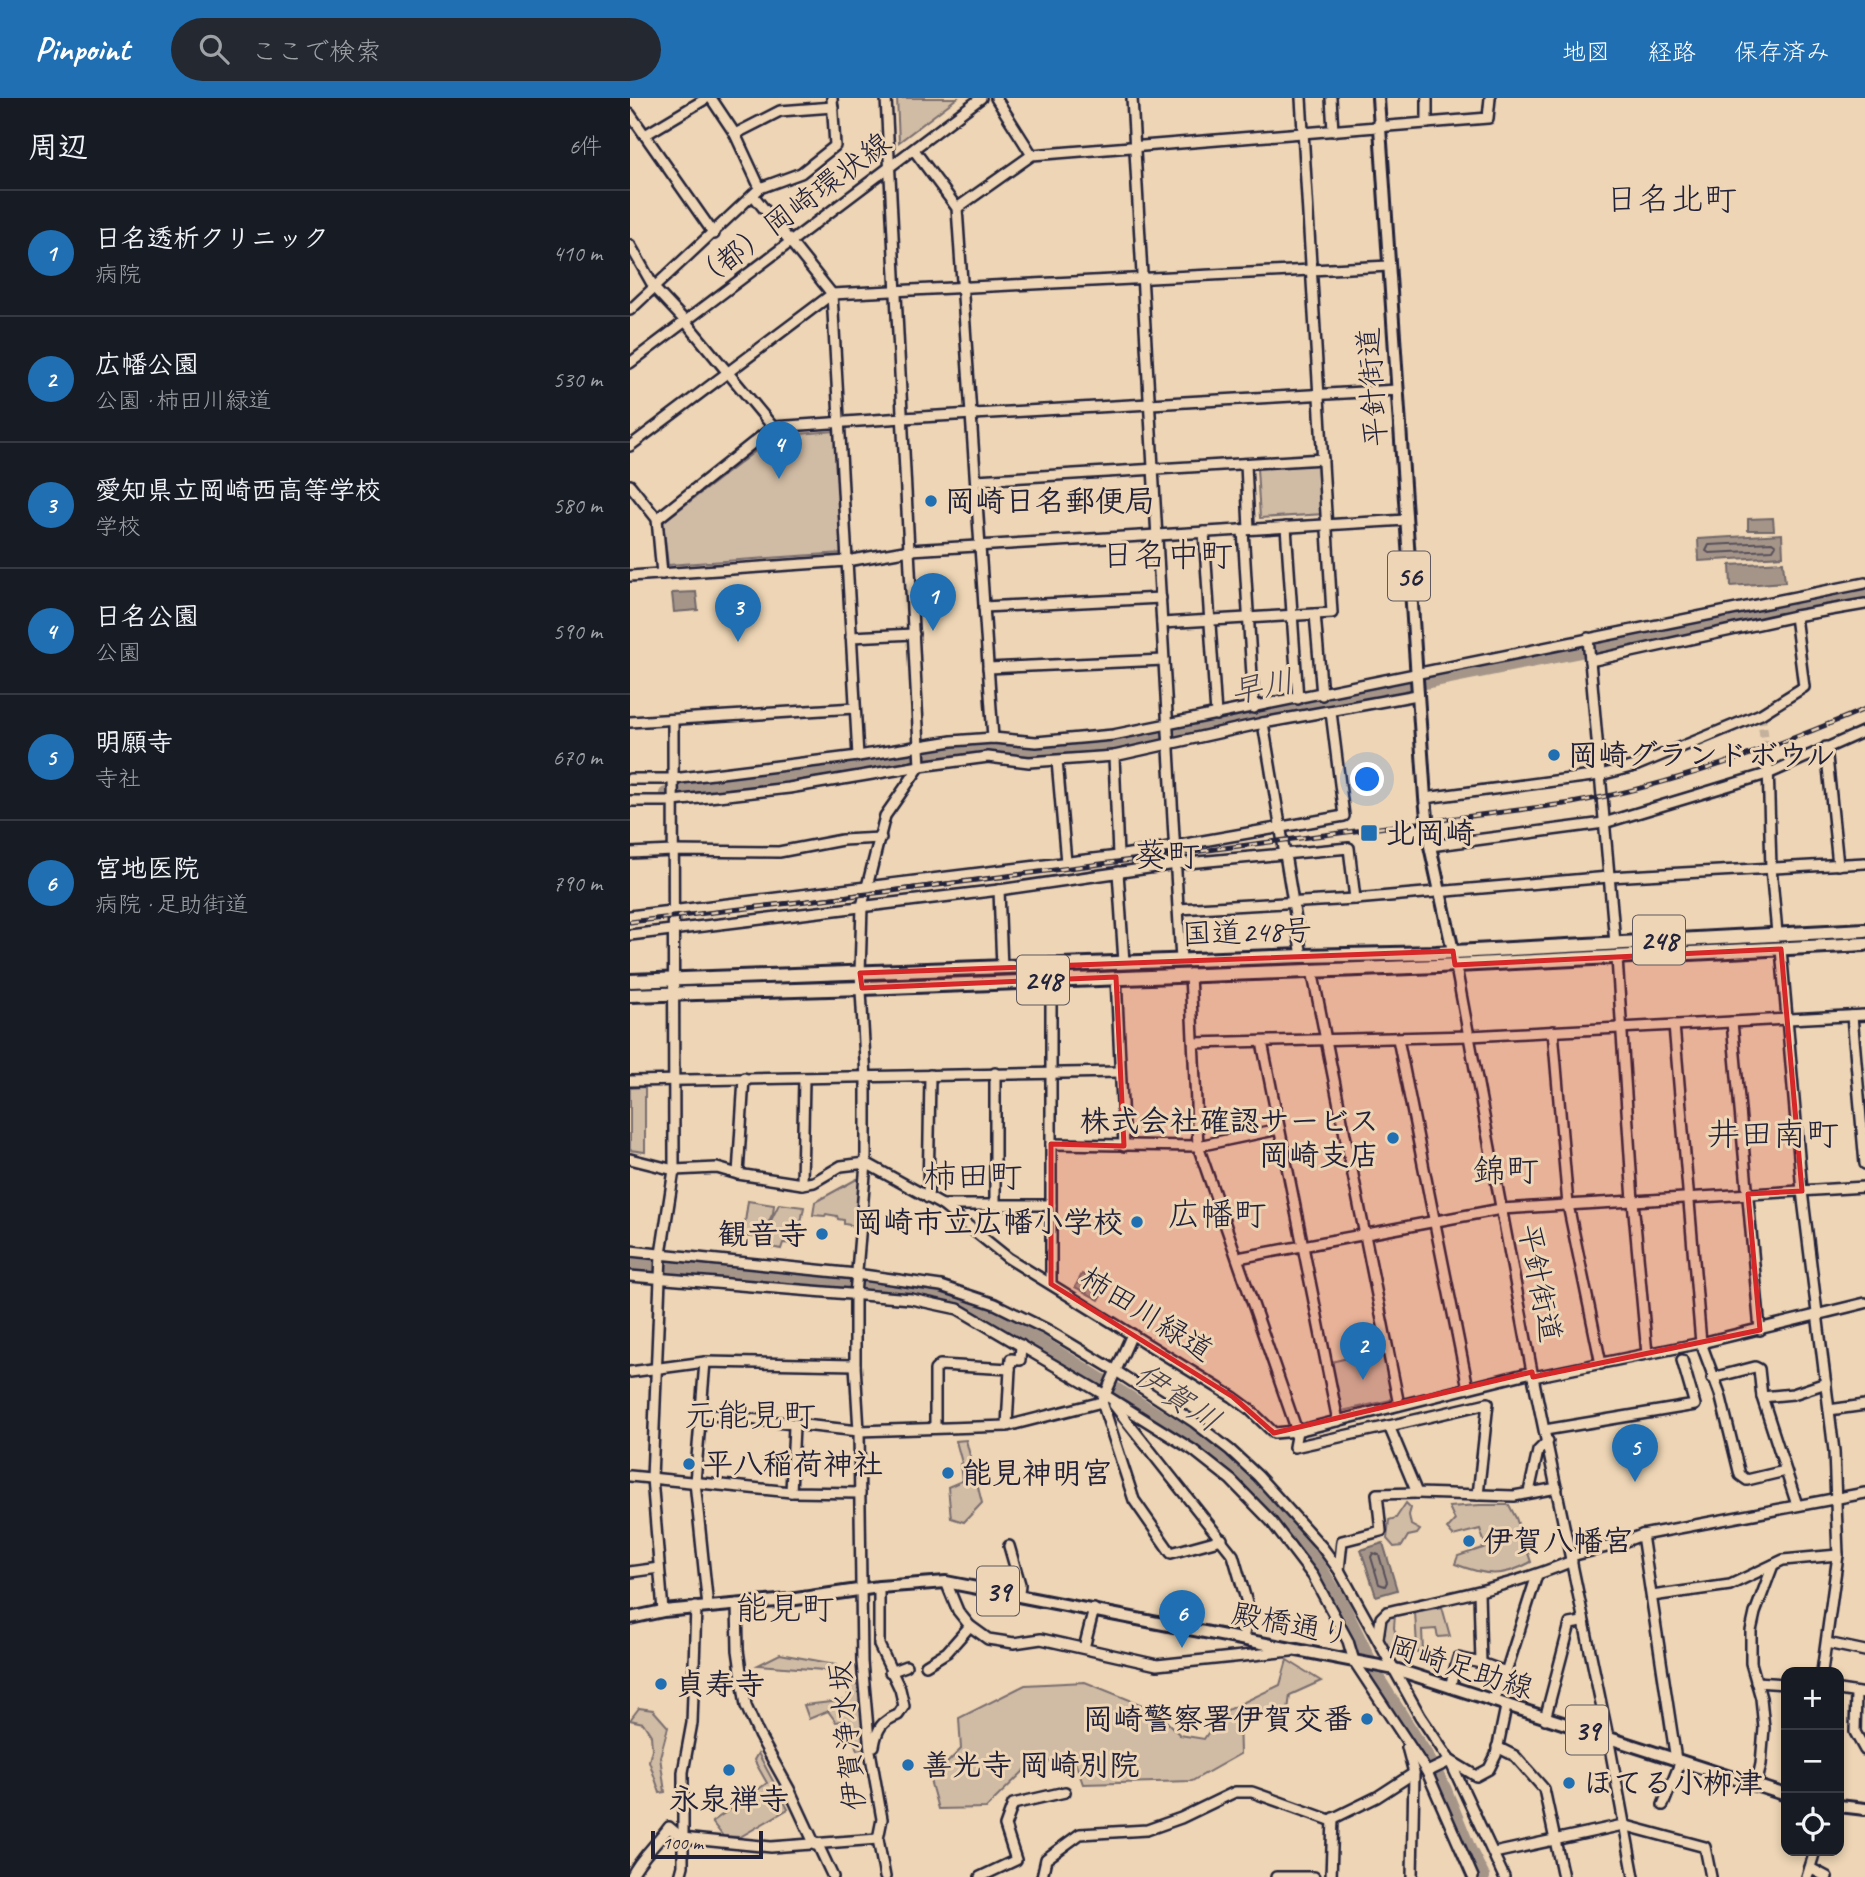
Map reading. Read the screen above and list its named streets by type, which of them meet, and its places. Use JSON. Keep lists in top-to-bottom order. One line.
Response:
{"streets":{"highway":["国道248号","248"],"main road":["平針街道","56","39","殿橋通り","岡崎足助線"],"street":["（都）岡崎環状線","柿田川緑道","伊賀浄水坂"]},"crossings":[["平針街道","56"],["平針街道","国道248号"],["平針街道","柿田川緑道"],["平針街道","岡崎足助線"],["国道248号","伊賀浄水坂"],["柿田川緑道","伊賀浄水坂"],["殿橋通り","岡崎足助線"],["殿橋通り","伊賀浄水坂"]],"districts":["日名北町","日名中町","葵町","井田南町","錦町","柿田町","広幡町","元能見町","能見町"],"water":["早川","伊賀川"],"places":{"other":["岡崎日名郵便局","岡崎グランドボウル","株式会社確認サービス 岡崎支店","岡崎市立広幡小学校","観音寺","平八稲荷神社","能見神明宮","伊賀八幡宮","貞寿寺","岡崎警察署伊賀交番","善光寺 岡崎別院","永泉禅寺","ほてる小栁津"],"transit":["北岡崎"]},"scale_bar":"100 m","page":{"header":"Pinpoint","search":"ここで検索","nav":["地図","経路","保存済み"],"heading":["周辺","6件"],"list":[{"mark":"1","name":"日名透析クリニック","note":"病院","value":"410 m"},{"mark":"2","name":"広幡公園","note":"公園 · 柿田川緑道","value":"530 m"},{"mark":"3","name":"愛知県立岡崎西高等学校","note":"学校","value":"580 m"},{"mark":"4","name":"日名公園","note":"公園","value":"590 m"},{"mark":"5","name":"明願寺","note":"寺社","value":"670 m"},{"mark":"6","name":"宮地医院","note":"病院 · 足助街道","value":"790 m"}],"pins":["4","1","3","2","5","6"],"map_buttons":["+","−"],"scale":"100 m"}}
